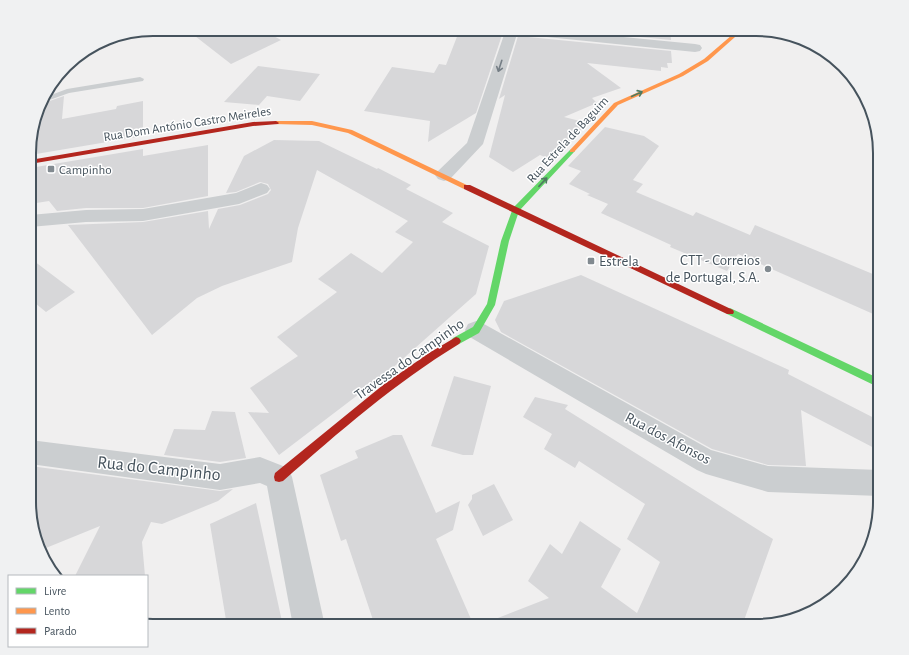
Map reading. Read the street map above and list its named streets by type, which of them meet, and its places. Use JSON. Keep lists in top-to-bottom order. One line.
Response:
{"streets":{"main road":["Rua Dom António Castro Meireles","Rua Estrela de Baguim","Travessa do Campinho"],"street":["Rua dos Afonsos","Rua do Campinho"]},"crossings":[["Rua Dom António Castro Meireles","Rua Estrela de Baguim"],["Rua Dom António Castro Meireles","Travessa do Campinho"],["Rua Estrela de Baguim","Travessa do Campinho"],["Travessa do Campinho","Rua dos Afonsos"],["Travessa do Campinho","Rua do Campinho"]],"one_way":["Rua Estrela de Baguim"],"places":{"transit":["Campinho","Estrela"],"other":["CTT - Correios de Portugal, S.A."]},"legend":["Livre","Lento","Parado"]}
